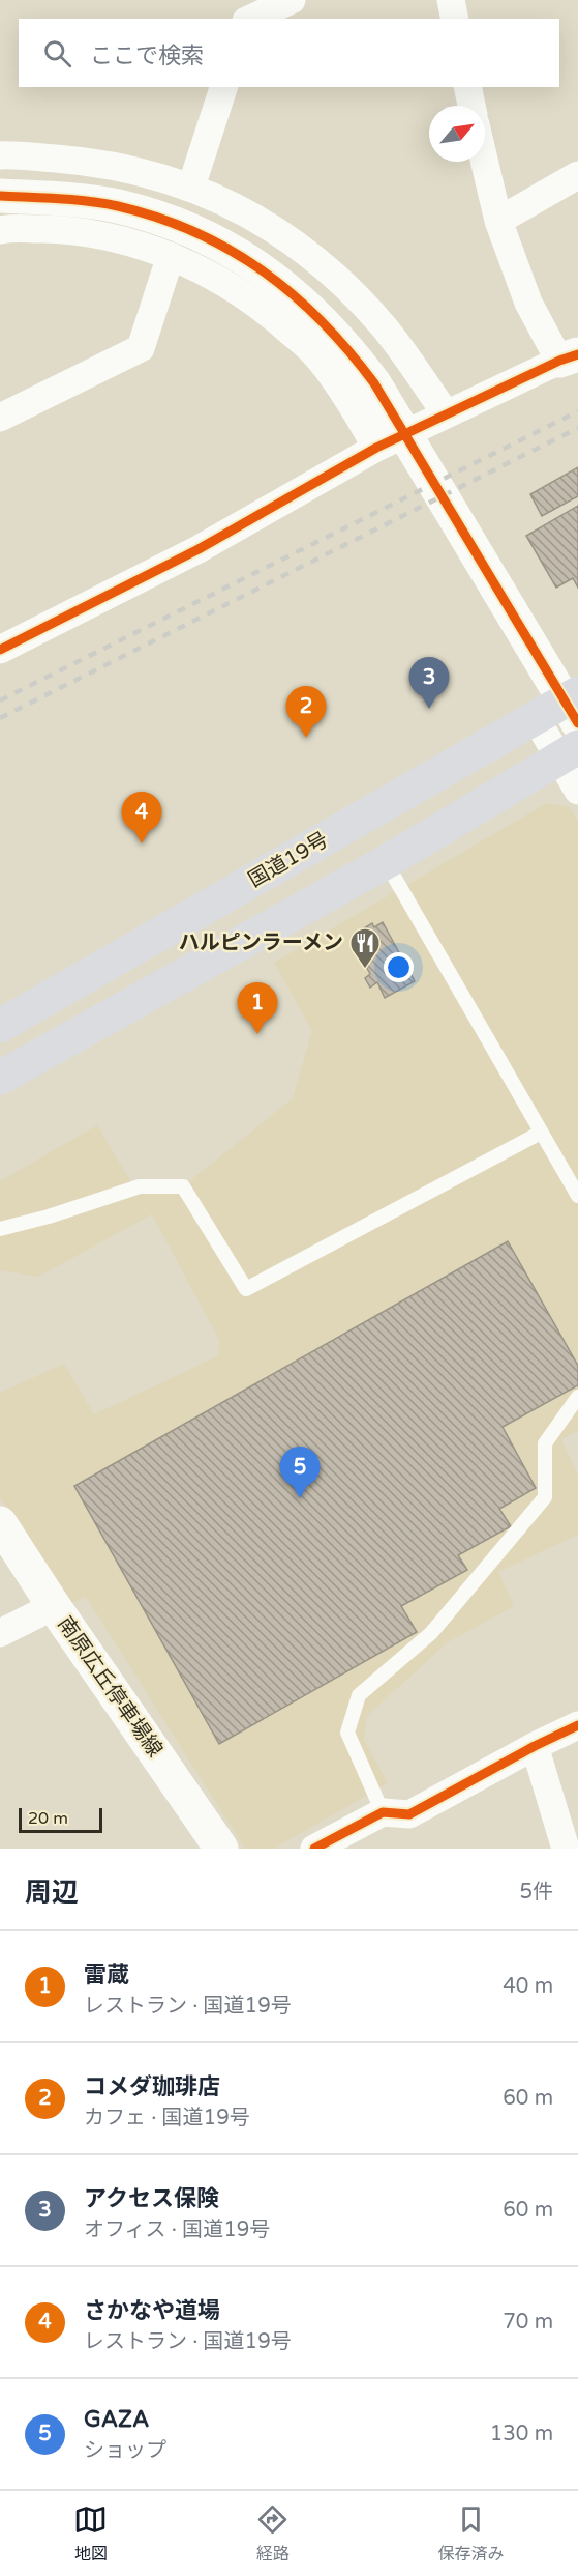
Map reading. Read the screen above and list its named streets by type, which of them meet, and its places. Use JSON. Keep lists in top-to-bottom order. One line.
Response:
{"streets":{"highway":["国道19号"],"street":["南原広丘停車場線"]},"places":{"restaurant":["ハルピンラーメン"]},"scale_bar":"20 m","north":"top right","page":{"search":"ここで検索","pins":["3","2","4","1","5"],"scale":"20 m","heading":["周辺","5件"],"list":[{"mark":"1","name":"雷蔵","note":"レストラン · 国道19号","value":"40 m"},{"mark":"2","name":"コメダ珈琲店","note":"カフェ · 国道19号","value":"60 m"},{"mark":"3","name":"アクセス保険","note":"オフィス · 国道19号","value":"60 m"},{"mark":"4","name":"さかなや道場","note":"レストラン · 国道19号","value":"70 m"},{"mark":"5","name":"GAZA","note":"ショップ","value":"130 m"}],"nav":["地図","経路","保存済み"]}}
